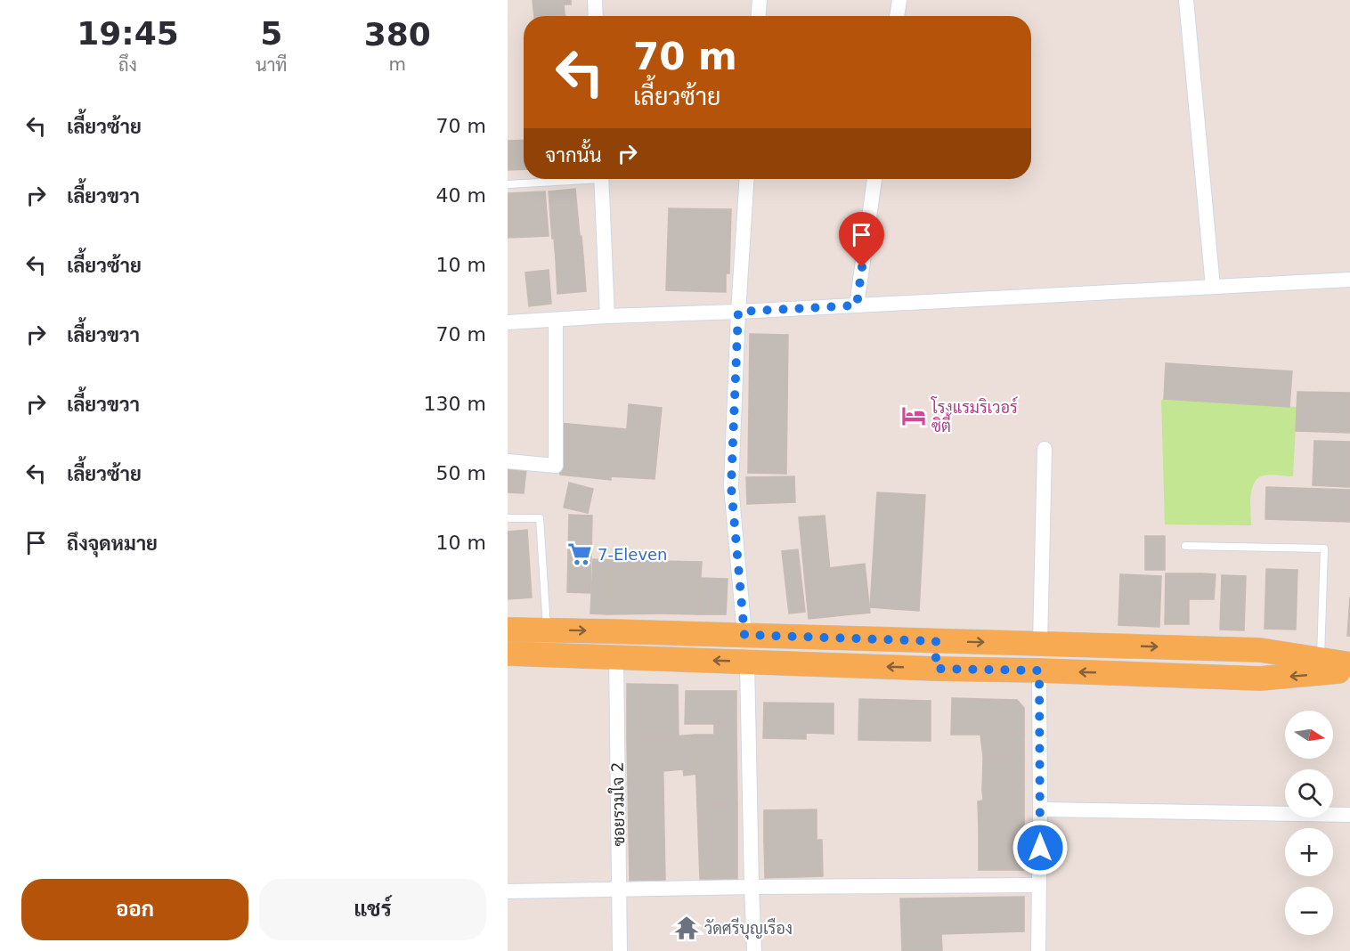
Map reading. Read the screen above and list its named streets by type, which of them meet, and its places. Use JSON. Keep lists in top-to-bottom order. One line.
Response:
{"streets":{"street":["ซอยรวมใจ 2"]},"places":{"hotel":["โรงแรมริเวอร์ ซิตี้"],"supermarket":["7-Eleven"],"temple":["วัดศรีบุญเรือง"]},"north":"right","page":{"eta":["19:45","ถึง","5","นาที","380","m"],"turn":["70 m","เลี้ยวซ้าย"],"list":[{"name":"เลี้ยวซ้าย","value":"70 m"},{"name":"เลี้ยวขวา","value":"40 m"},{"name":"เลี้ยวซ้าย","value":"10 m"},{"name":"เลี้ยวขวา","value":"70 m"},{"name":"เลี้ยวขวา","value":"130 m"},{"name":"เลี้ยวซ้าย","value":"50 m"},{"name":"ถึงจุดหมาย","value":"10 m"}],"then":"จากนั้น","map_buttons":["+","−"],"buttons":["ออก","แชร์"]}}
